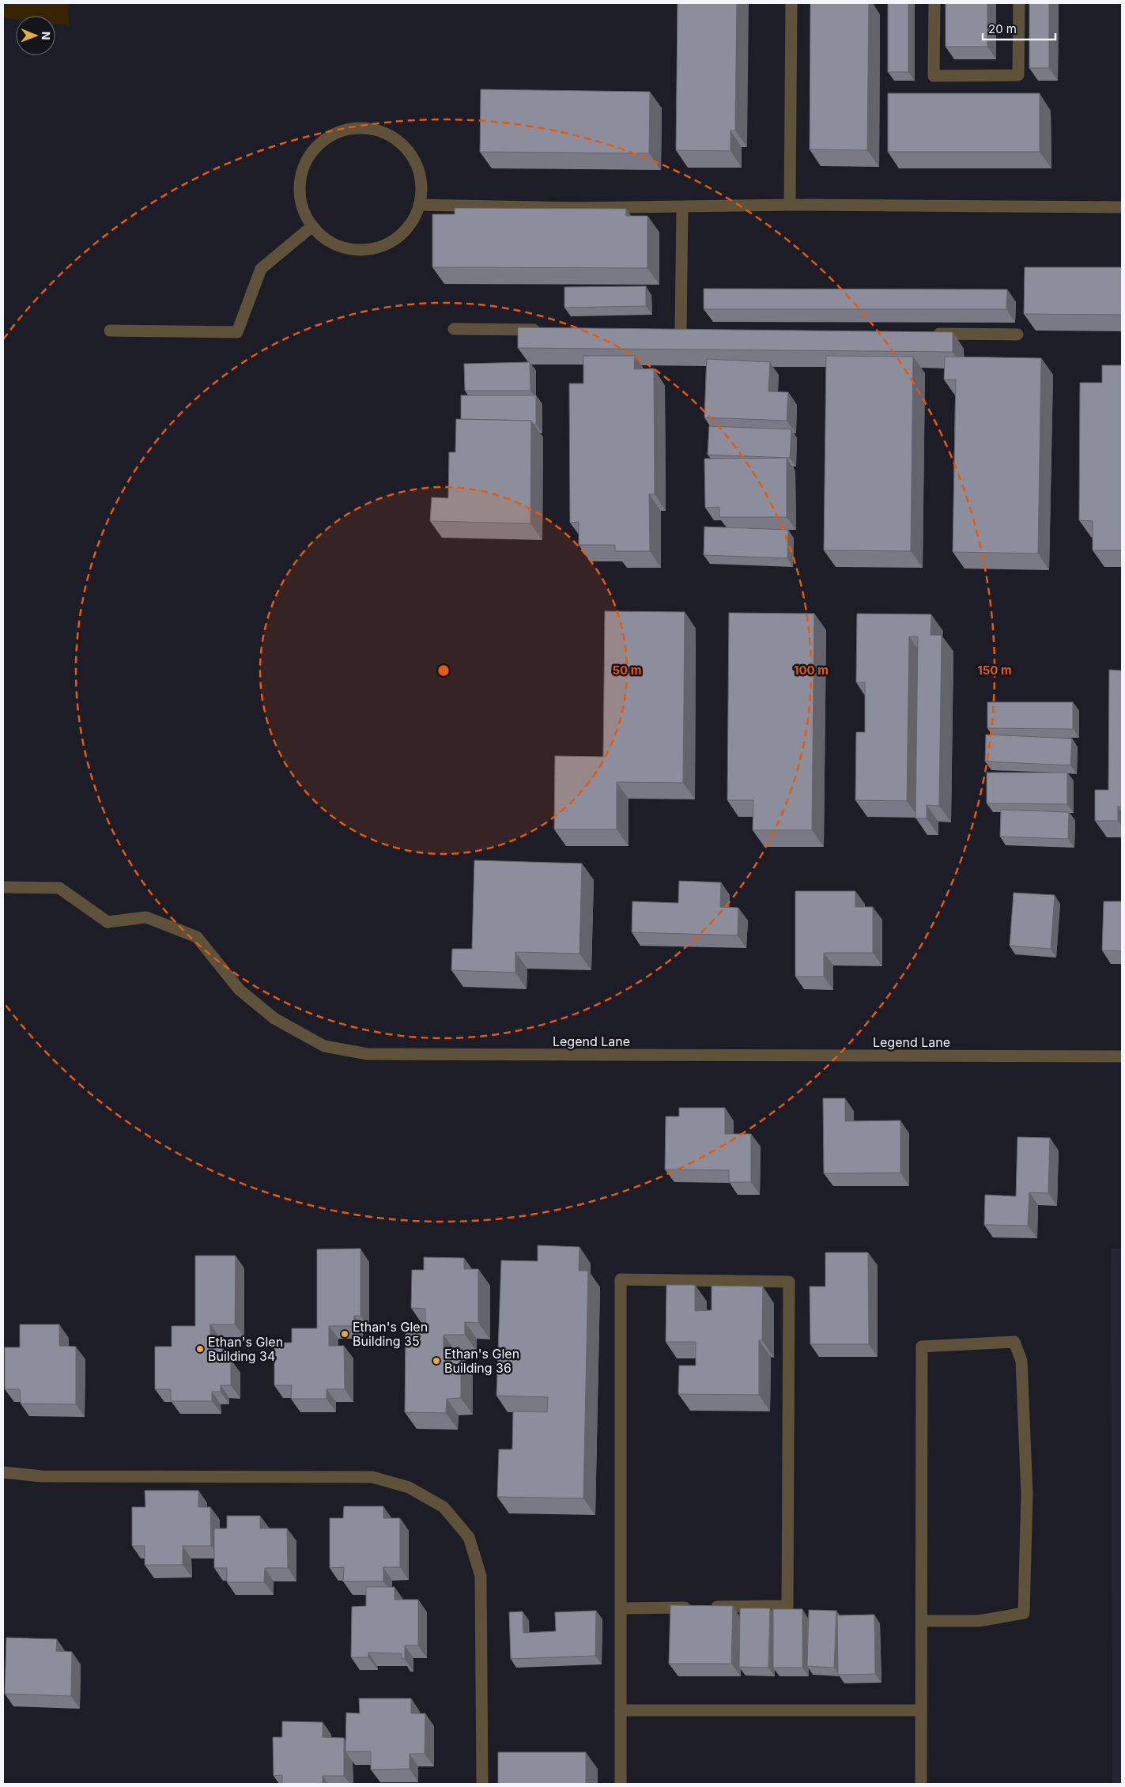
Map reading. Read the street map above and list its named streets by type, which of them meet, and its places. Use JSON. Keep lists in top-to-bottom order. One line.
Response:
{"streets":{"street":["Legend Lane"]},"places":["Ethan's Glen Building 35","Ethan's Glen Building 34","Ethan's Glen Building 36"],"scale_bar":"20 m","north":"right","rings":["50 m","100 m","150 m"]}
